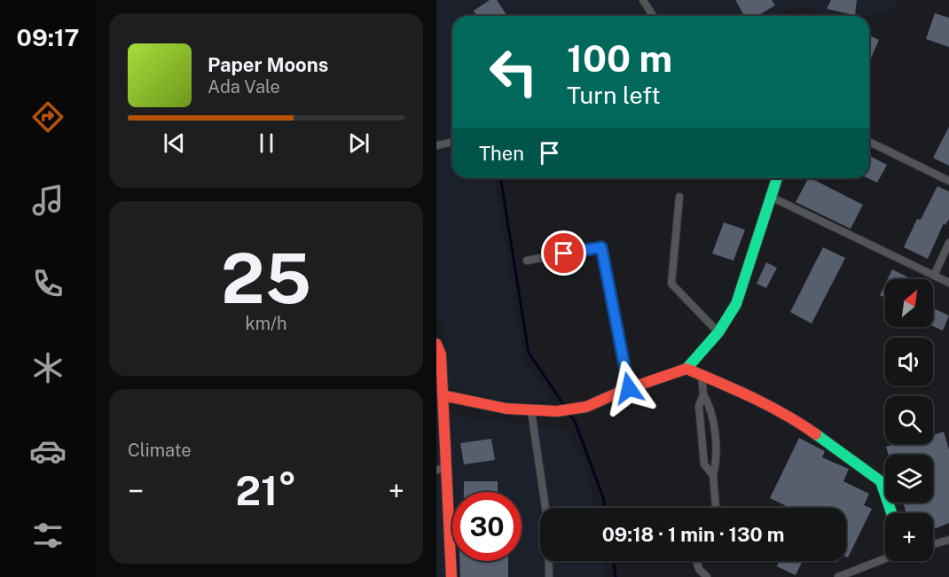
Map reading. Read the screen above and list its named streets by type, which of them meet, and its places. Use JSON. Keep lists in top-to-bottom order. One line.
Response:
{"north":"top right","page":{"tabs":"09:17","turn":["100 m","Turn left"],"song":["Paper Moons","Ada Vale"],"then":"Then","tile":[["25","km/h"],"Climate"],"map_buttons":"+","heat":["−","21°","+"],"limit":"30","trip":"09:18 · 1 min · 130 m"}}
